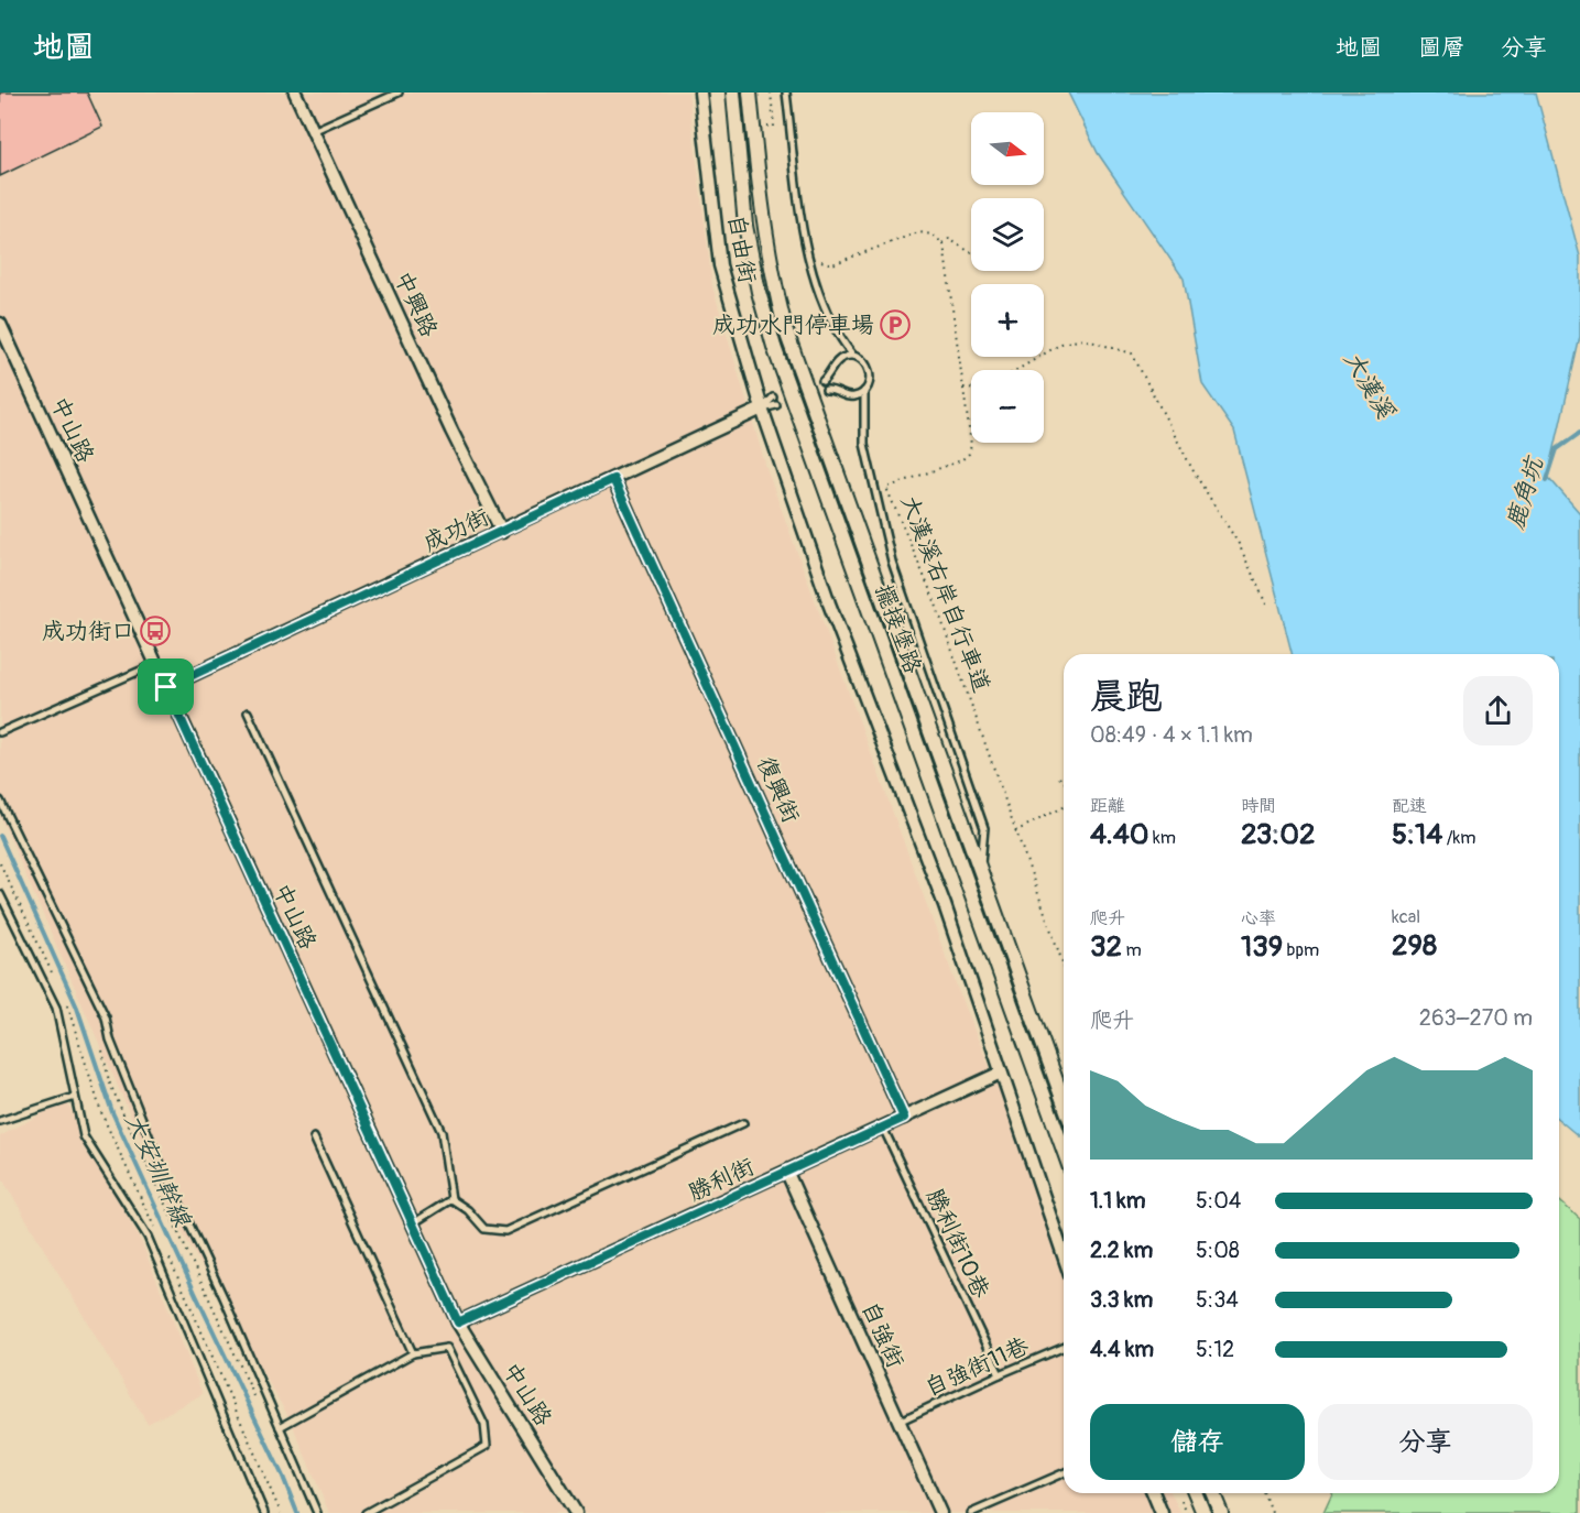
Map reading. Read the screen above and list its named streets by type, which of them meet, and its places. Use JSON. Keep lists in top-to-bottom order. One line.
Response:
{"streets":{"street":["自由街","中興路","中山路","成功街","擺接堡路","復興街","勝利街","自強街"],"lane":["勝利街10巷","自強街11巷"],"path":["大漢溪右岸自行車道"]},"crossings":[["自由街","成功街"],["自由街","勝利街"],["中興路","成功街"],["中山路","成功街"],["中山路","勝利街"],["成功街","復興街"],["復興街","勝利街"],["勝利街","勝利街10巷"],["勝利街","自強街"],["勝利街10巷","自強街11巷"],["自強街","自強街11巷"]],"water":["大漢溪","鹿角坑","大安圳幹線"],"places":{"parking":["成功水門停車場"],"bus stop":["成功街口"]},"north":"right","page":{"header":"地圖","nav":["地圖","圖層","分享"],"map_buttons":["+","−"],"heading":["晨跑","08:49 · 4 × 1.1 km"],"stats":[["距離","4.40 km"],["時間","23:02"],["配速","5:14 /km"],["爬升","32 m"],["心率","139 bpm"],["kcal","298"]],"chart":["爬升","263–270 m"],"list":[{"name":"1.1 km","note":"5:04"},{"name":"2.2 km","note":"5:08"},{"name":"3.3 km","note":"5:34"},{"name":"4.4 km","note":"5:12"}],"buttons":["儲存","分享"]}}
